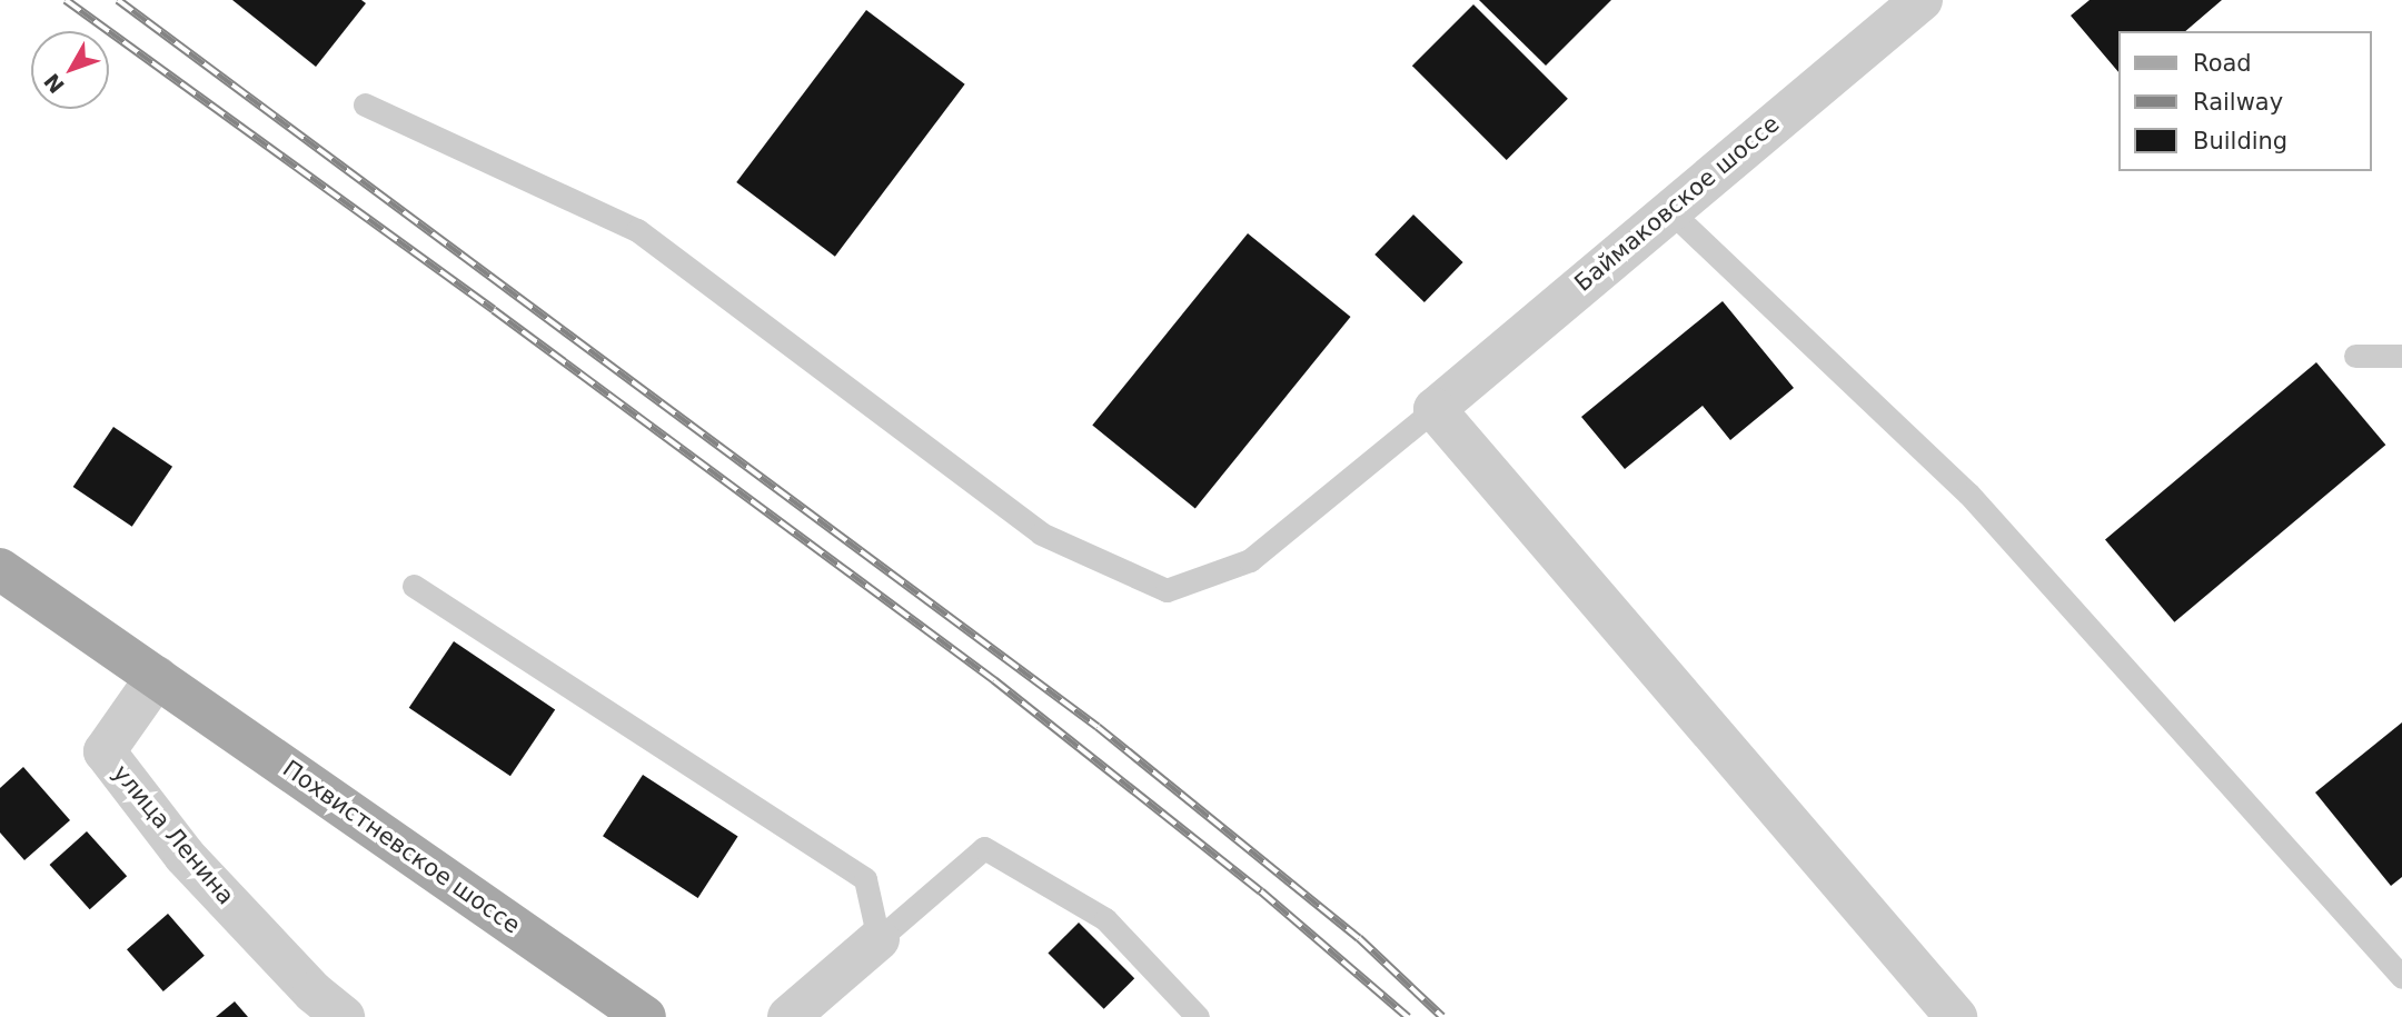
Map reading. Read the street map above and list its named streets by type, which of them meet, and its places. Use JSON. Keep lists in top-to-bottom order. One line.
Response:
{"streets":{"main road":["Похвистневское шоссе"],"street":["Баймаковское шоссе","улица Ленина"]},"crossings":[["улица Ленина","Похвистневское шоссе"]],"legend":["Road","Railway","Building"],"north":"bottom left"}
